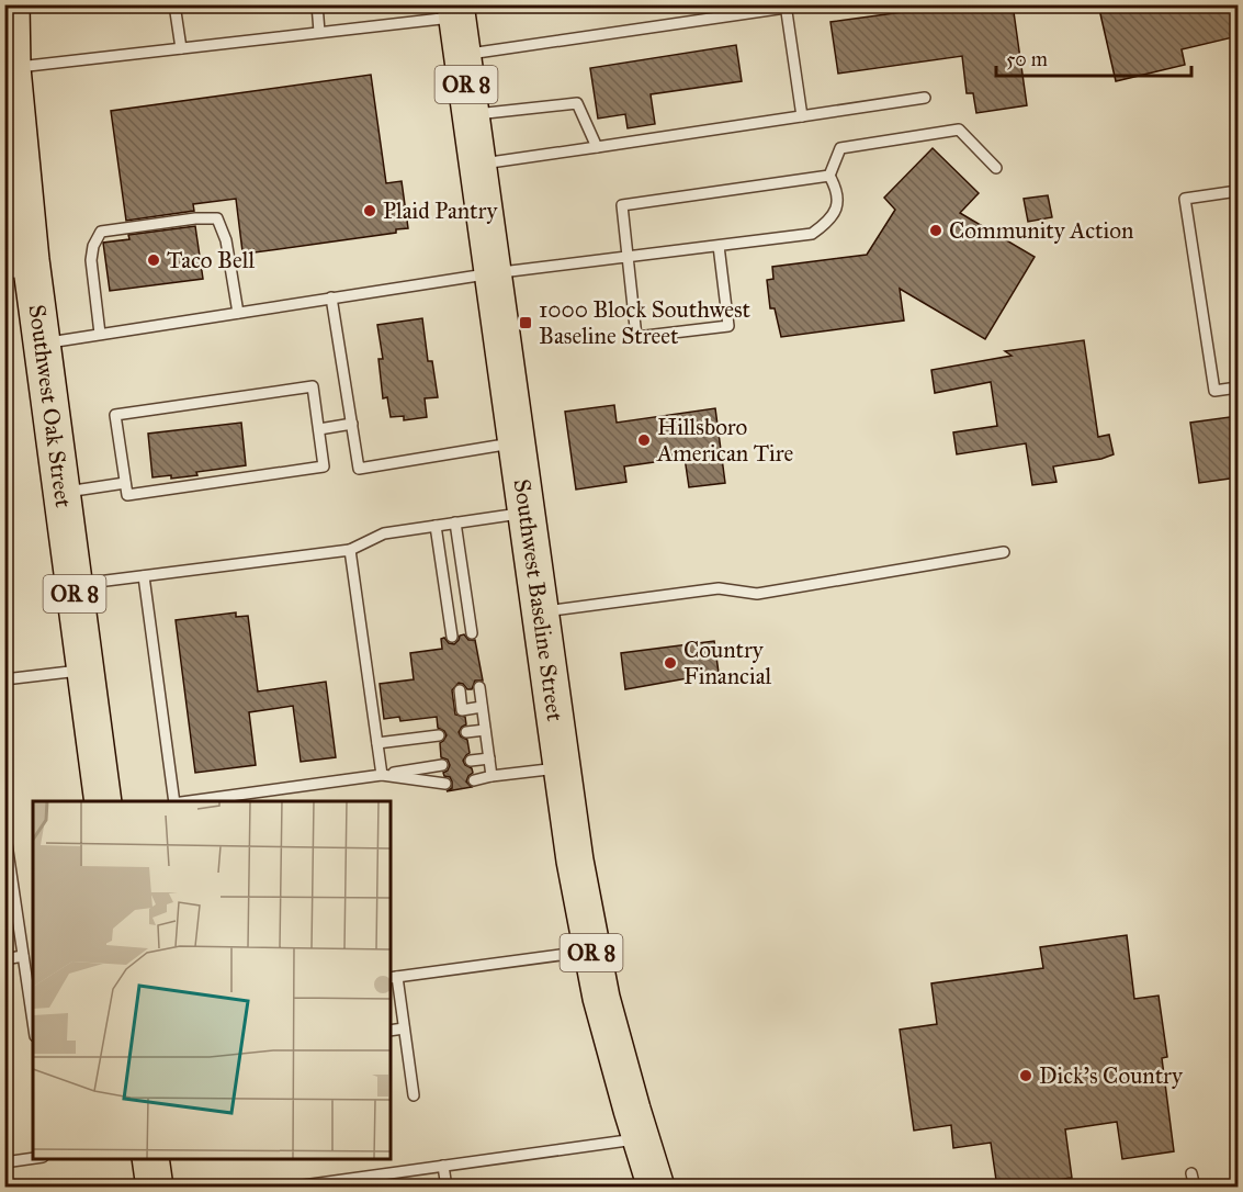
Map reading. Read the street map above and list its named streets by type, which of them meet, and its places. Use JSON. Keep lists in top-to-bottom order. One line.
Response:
{"streets":{"highway":["OR 8","Southwest Oak Street","Southwest Baseline Street"]},"places":{"other":["Plaid Pantry","Community Action","Taco Bell","Hillsboro American Tire","Country Financial","Dick's Country"],"transit":["1000 Block Southwest Baseline Street"]},"scale_bar":"50 m"}
